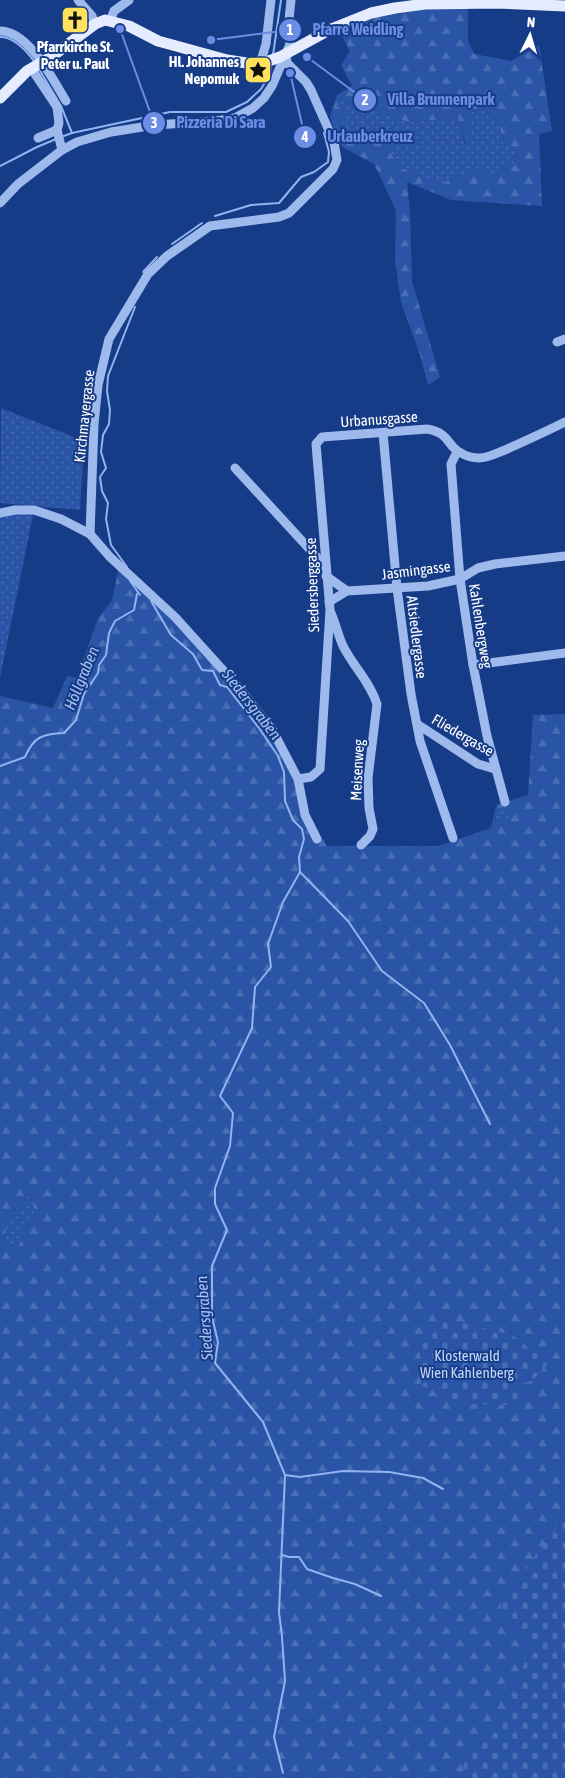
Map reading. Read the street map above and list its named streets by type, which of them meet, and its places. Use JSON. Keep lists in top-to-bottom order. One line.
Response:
{"streets":{"street":["Kirchmayergasse","Urbanusgasse","Jasmingasse","Siedersberggasse","Kahlenbergweg","Altsiedlergasse","Fliedergasse","Meisenweg"]},"crossings":[["Urbanusgasse","Siedersberggasse"],["Urbanusgasse","Kahlenbergweg"],["Urbanusgasse","Altsiedlergasse"],["Jasmingasse","Siedersberggasse"],["Jasmingasse","Kahlenbergweg"],["Jasmingasse","Altsiedlergasse"],["Jasmingasse","Meisenweg"],["Siedersberggasse","Meisenweg"],["Kahlenbergweg","Fliedergasse"],["Altsiedlergasse","Fliedergasse"]],"water":["Höllgraben","Siedersgraben"],"parks":["Klosterwald Wien Kahlenberg"],"places":{"church":["Pfarrkirche St. Peter u. Paul"],"other":["Pizzeria Di Sara","Pfarre Weidling","Villa Brunnenpark","Urlauberkreuz"],"place":["Hl. Johannes Nepomuk"]},"north":"top"}
